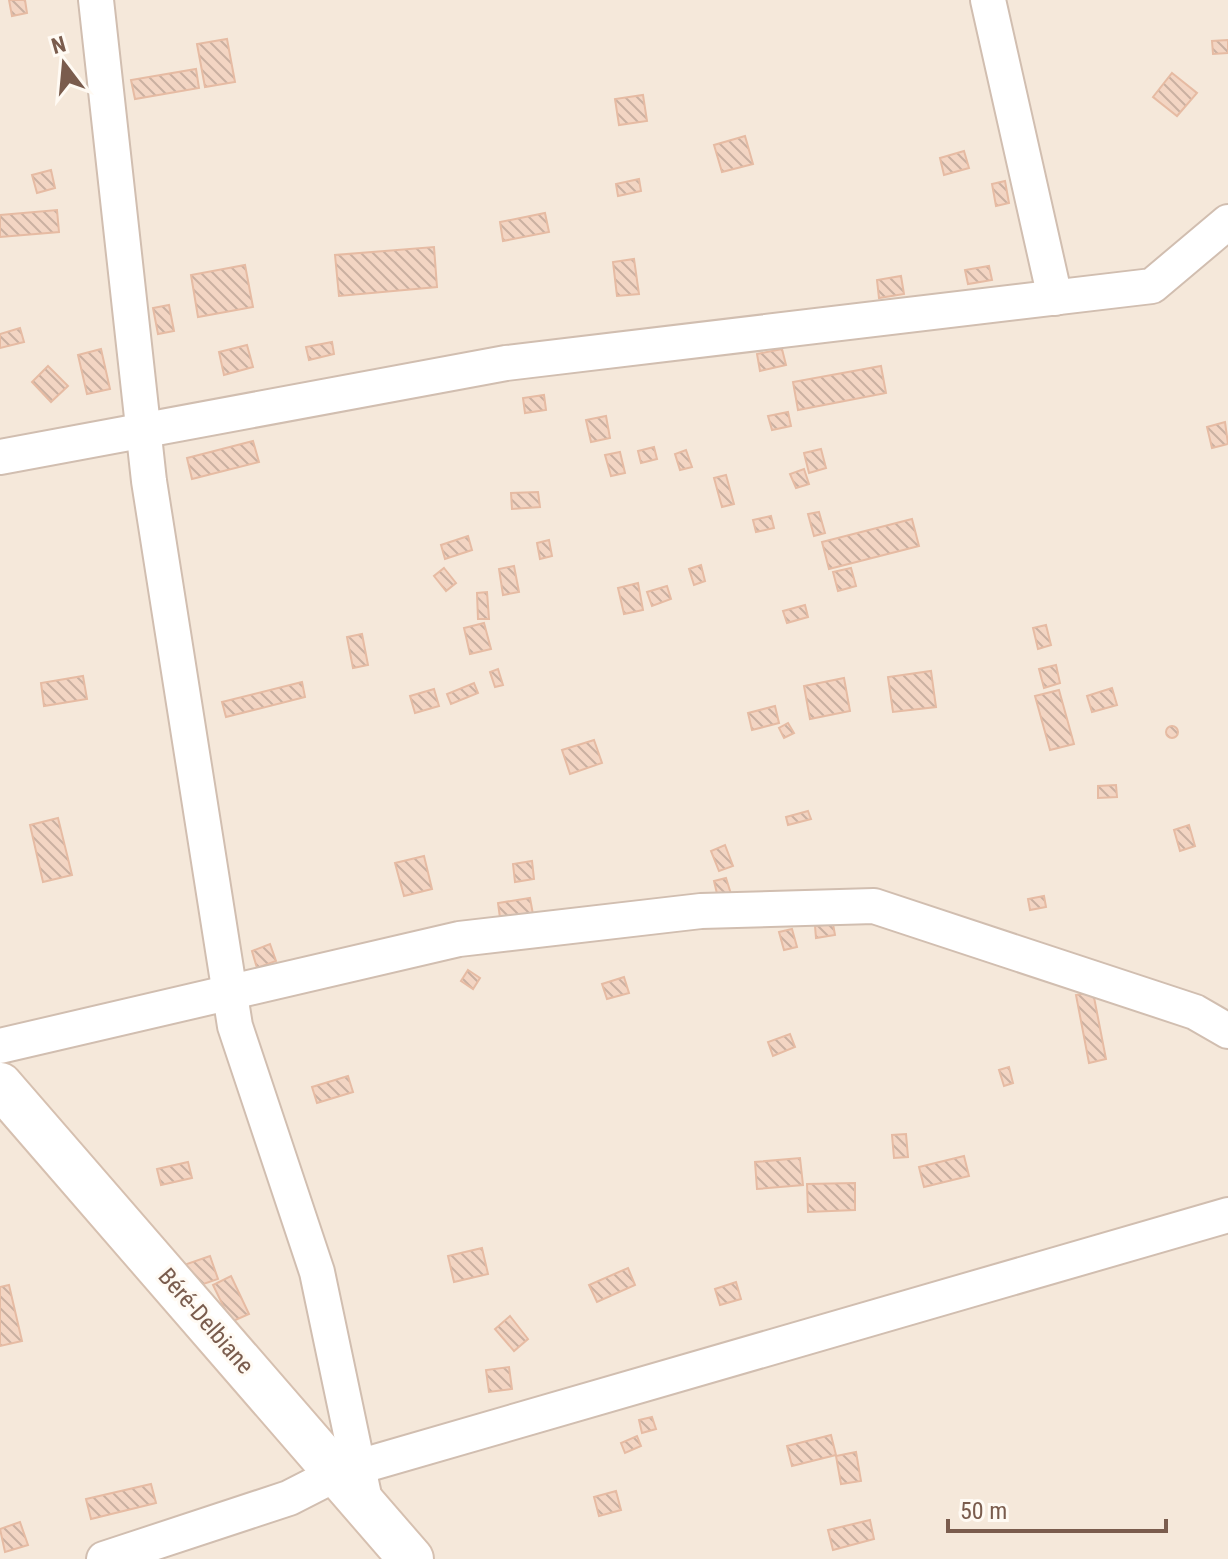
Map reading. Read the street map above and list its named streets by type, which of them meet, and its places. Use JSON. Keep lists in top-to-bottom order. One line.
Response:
{"streets":{"street":["Béré-Delbiane"]},"scale_bar":"50 m","north":"top"}
